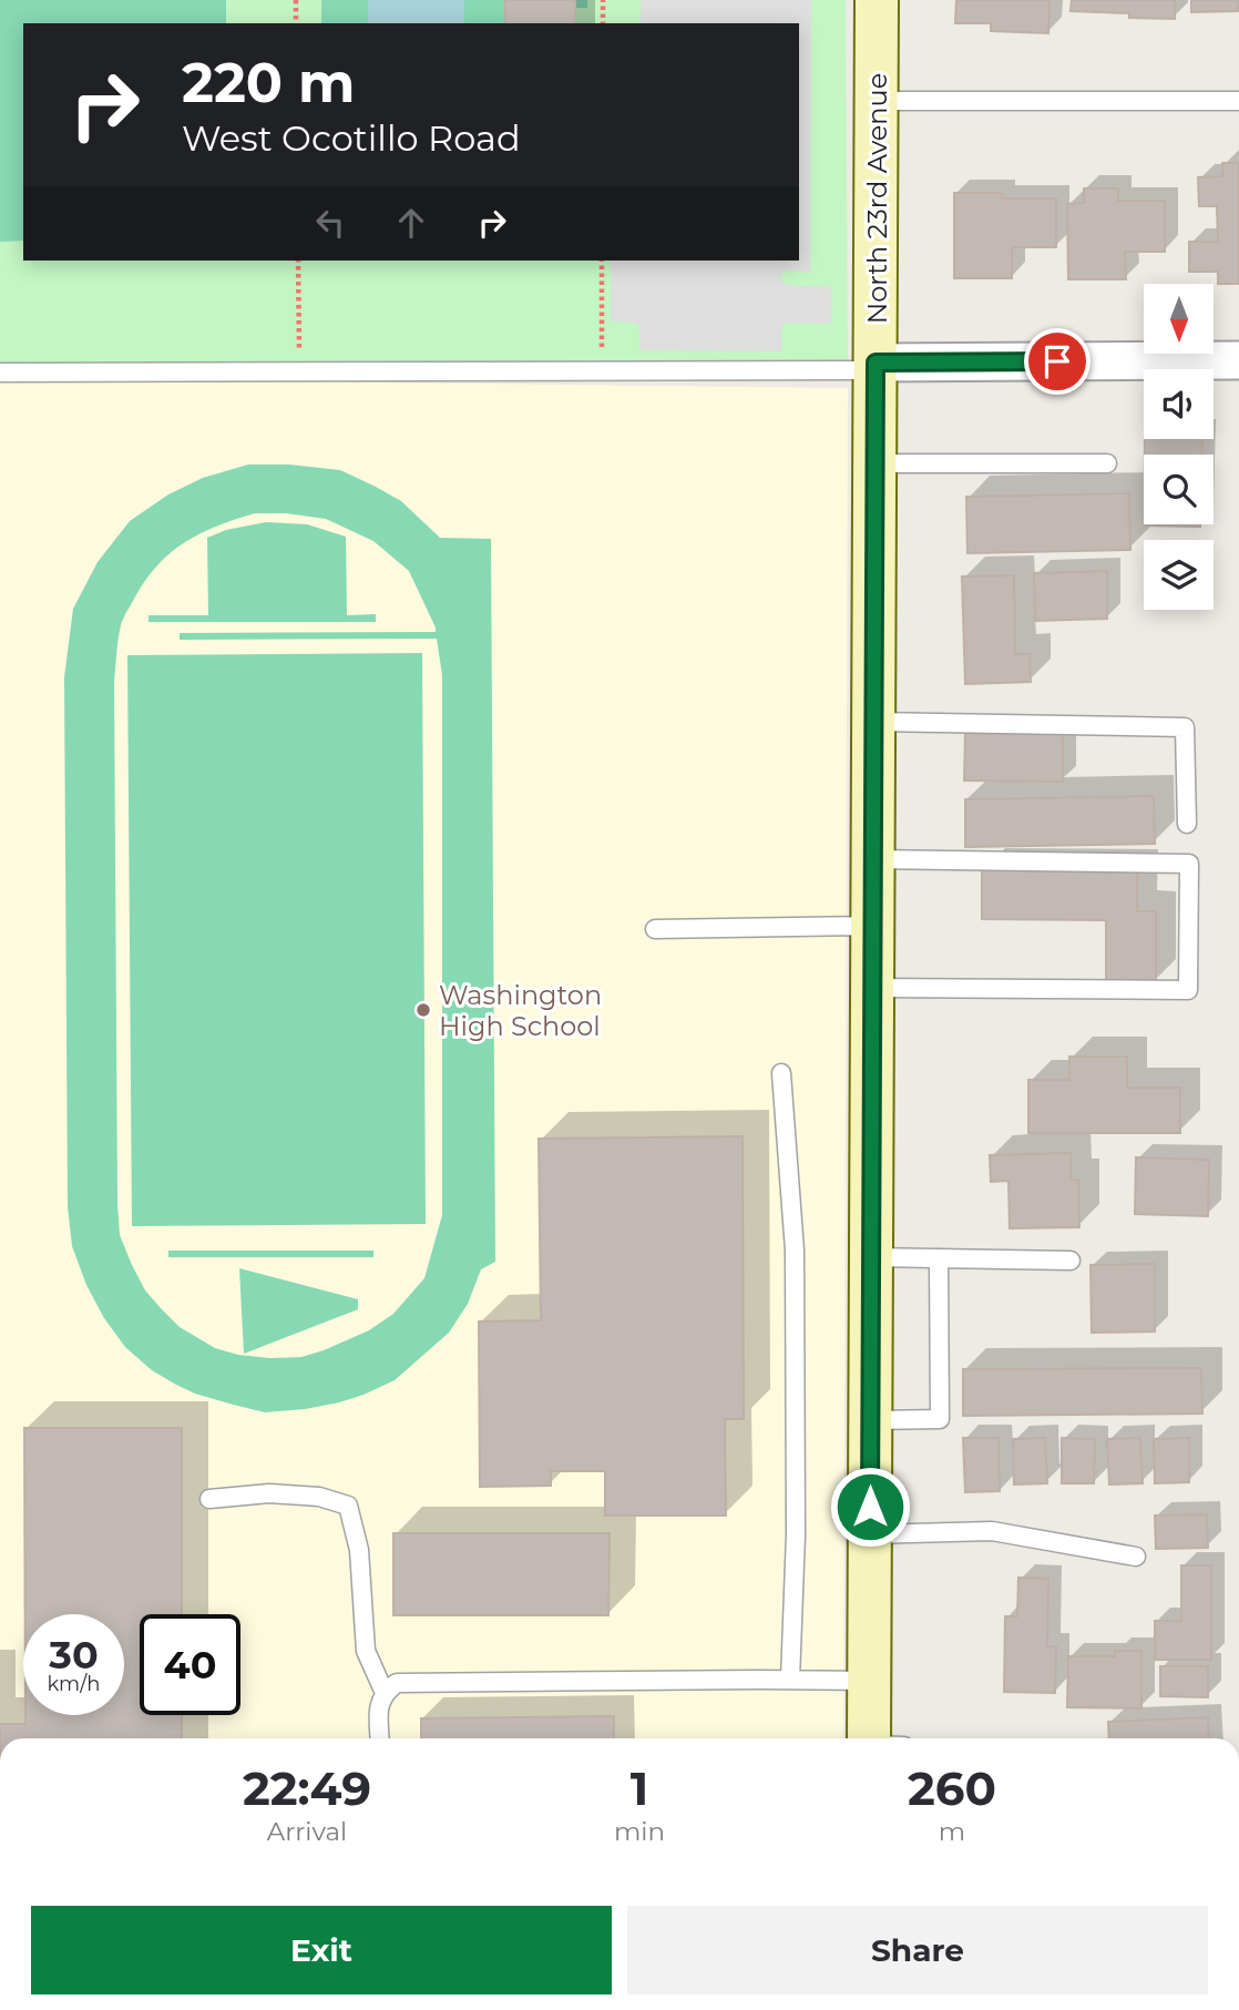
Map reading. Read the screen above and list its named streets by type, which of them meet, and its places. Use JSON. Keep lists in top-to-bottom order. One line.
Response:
{"streets":{"street":["North 23rd Avenue"]},"places":["Washington High School"],"north":"bottom","page":{"turn":["220 m","West Ocotillo Road"],"speed":"30 km/h","limit":"40","eta":["22:49","Arrival","1","min","260","m"],"buttons":["Exit","Share"]}}
